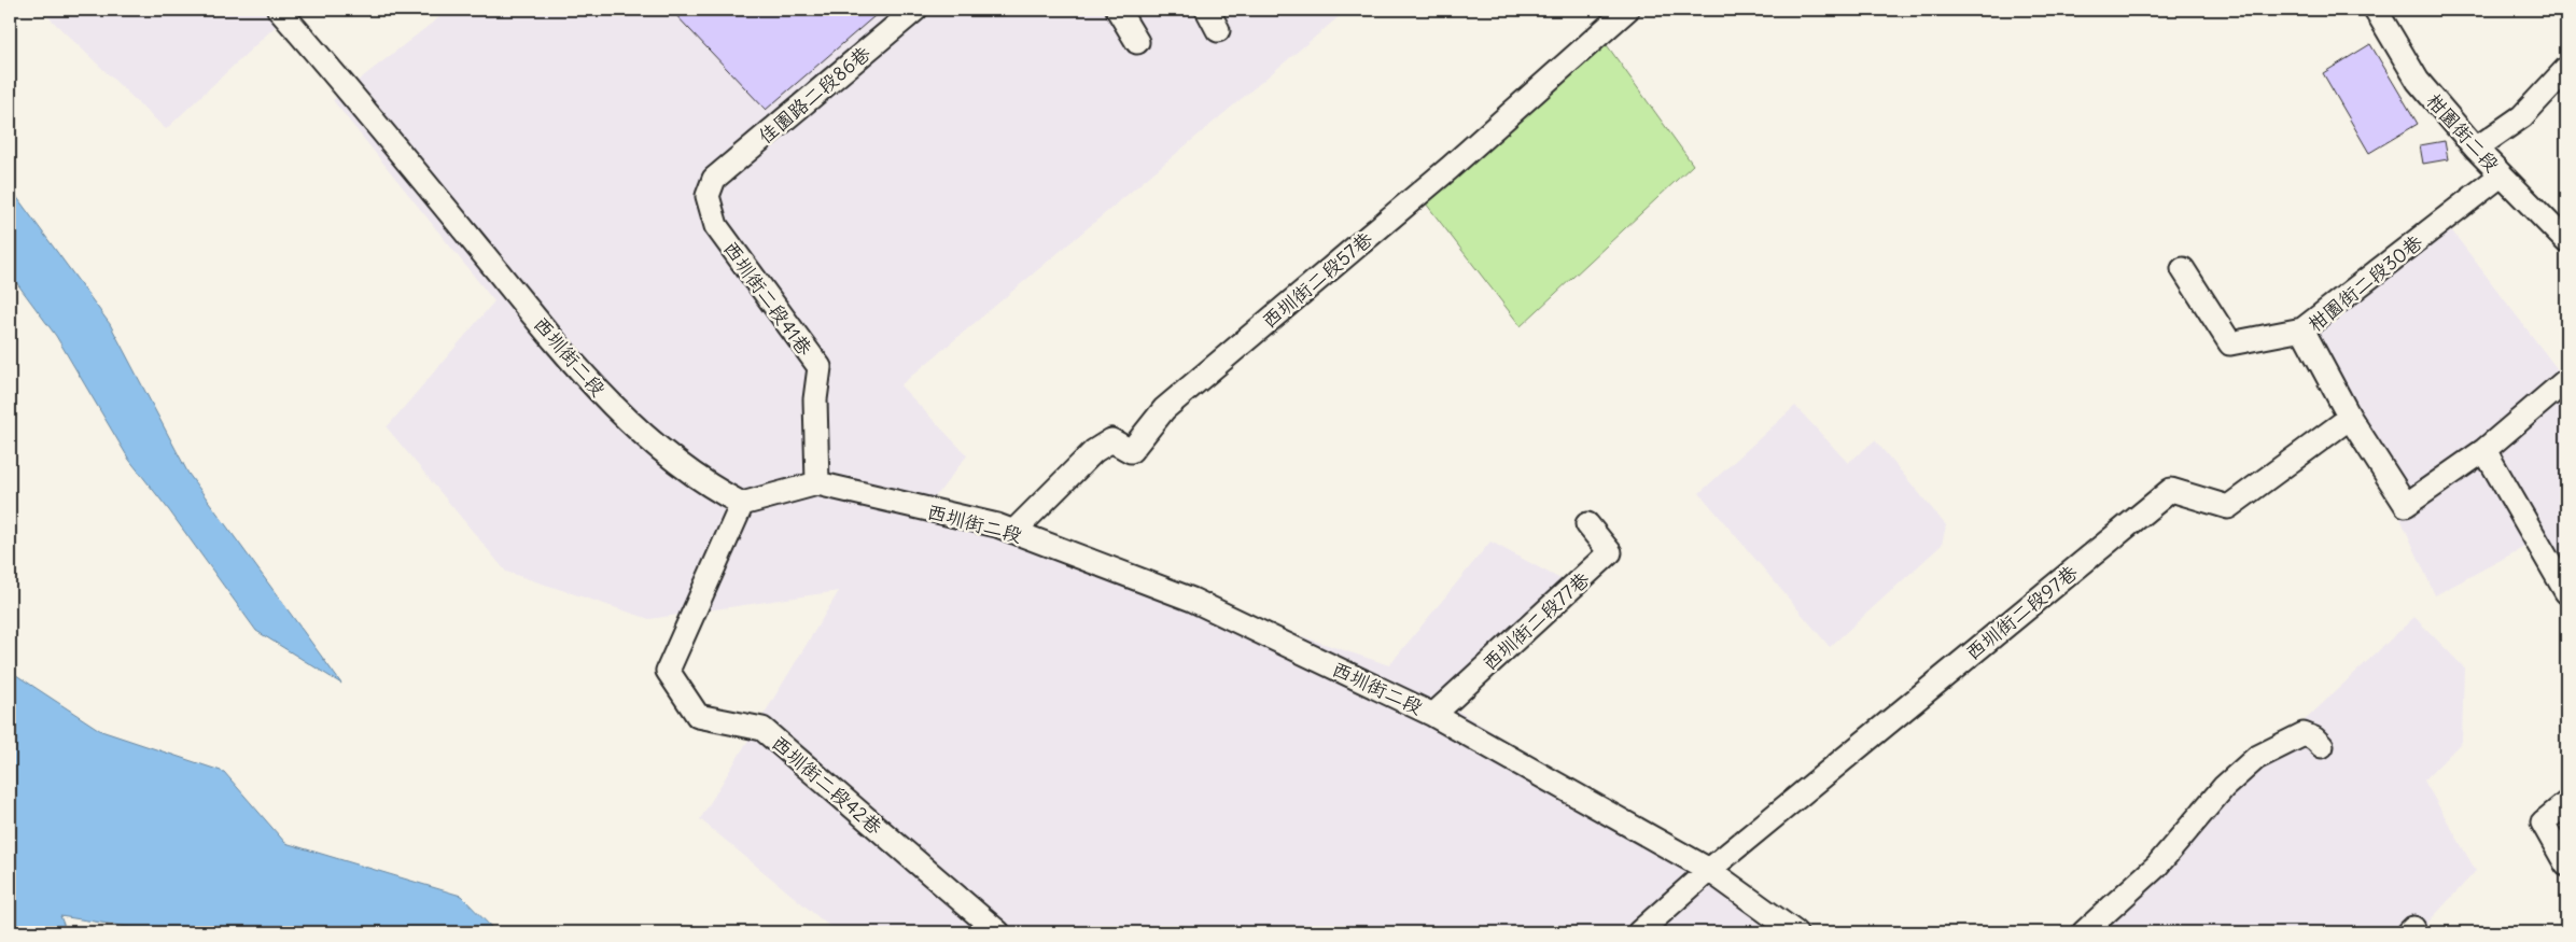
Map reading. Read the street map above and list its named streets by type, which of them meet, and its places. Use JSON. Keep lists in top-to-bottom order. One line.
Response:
{"streets":{"street":["佳園路二段86巷","柑園街二段","西圳街二段57巷","柑園街二段30巷","西圳街二段41巷","西圳街二段","西圳街二段97巷","西圳街二段77巷","西圳街二段42巷"]},"crossings":[["佳園路二段86巷","西圳街二段41巷"],["柑園街二段","柑園街二段30巷"],["西圳街二段57巷","西圳街二段"],["柑園街二段30巷","西圳街二段97巷"],["西圳街二段41巷","西圳街二段"],["西圳街二段","西圳街二段97巷"],["西圳街二段","西圳街二段77巷"],["西圳街二段","西圳街二段42巷"]]}
